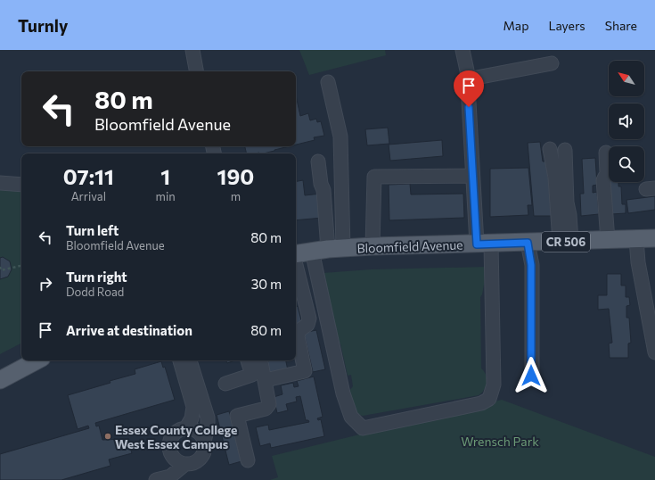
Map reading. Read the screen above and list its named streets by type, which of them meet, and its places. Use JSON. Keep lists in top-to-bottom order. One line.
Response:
{"streets":{"main road":["CR 506","Bloomfield Avenue"]},"parks":["Wrensch Park"],"places":["Essex County College West Essex Campus"],"north":"top left","page":{"header":"Turnly","nav":["Map","Layers","Share"],"turn":["80 m","Bloomfield Avenue"],"eta":["07:11","Arrival","1","min","190","m"],"list":[{"name":"Turn left","note":"Bloomfield Avenue","value":"80 m"},{"name":"Turn right","note":"Dodd Road","value":"30 m"},{"name":"Arrive at destination","value":"80 m"}]}}
